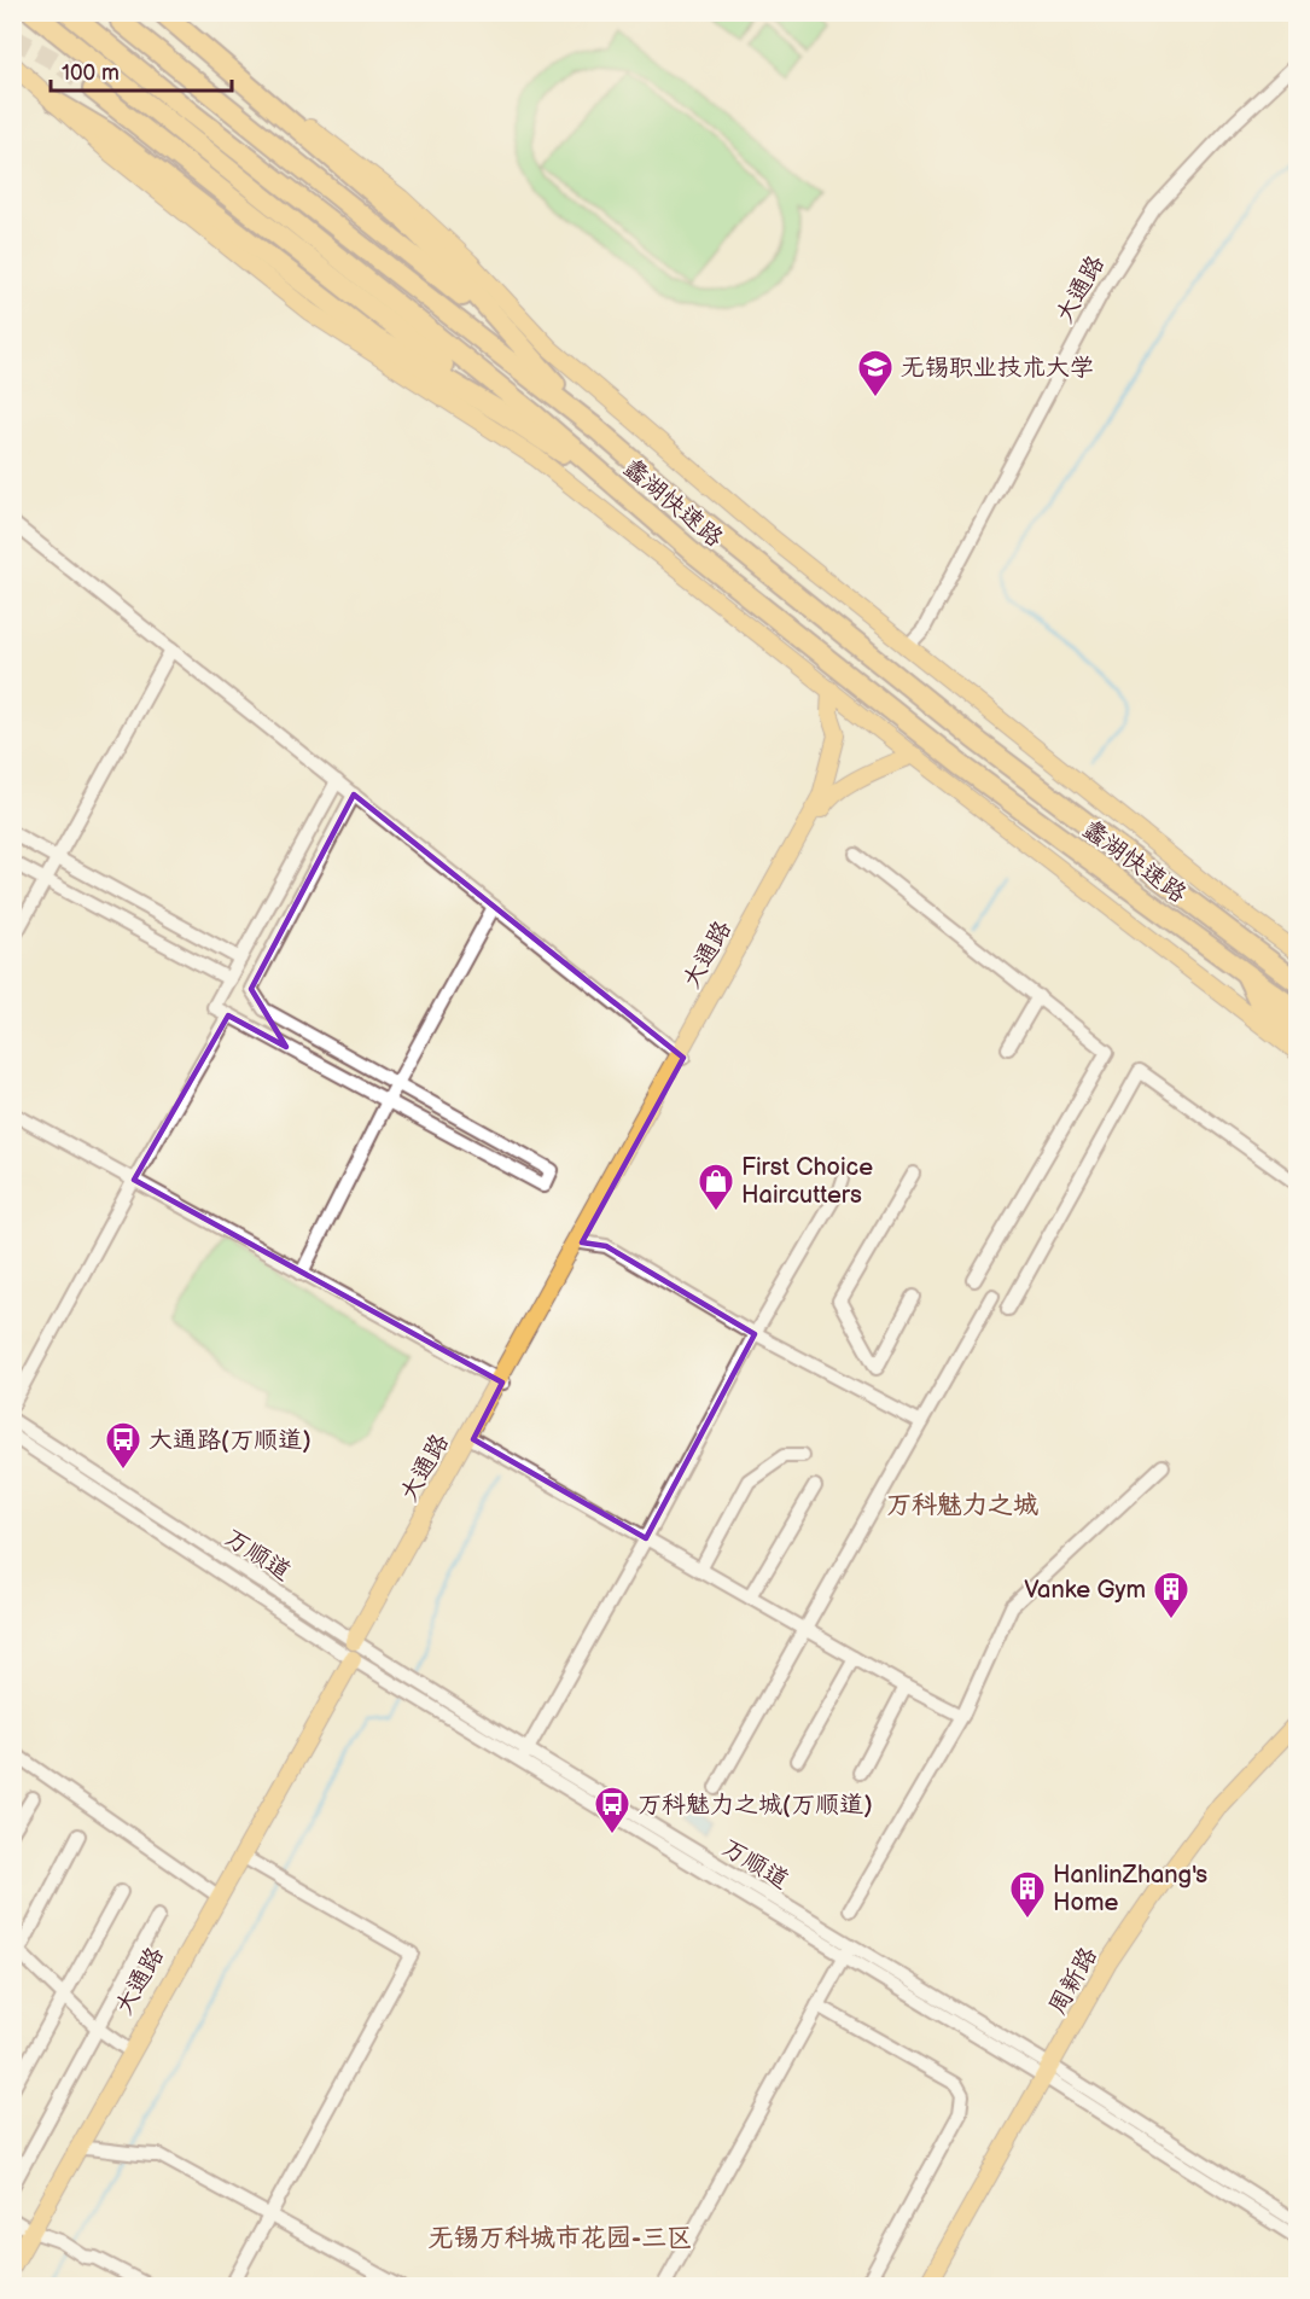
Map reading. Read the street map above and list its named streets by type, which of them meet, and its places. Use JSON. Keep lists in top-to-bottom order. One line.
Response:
{"streets":{"highway":["蠡湖快速路"],"main road":["大通路","周新路"],"street":["万顺道"]},"crossings":[["大通路","万顺道"],["万顺道","周新路"]],"districts":["万科魅力之城","无锡万科城市花园-三区"],"places":{"school or university":["无锡职业技术大学"],"shop":["First Choice Haircutters"],"bus stop":["大通路(万顺道)","万科魅力之城(万顺道)"],"building":["Vanke Gym","HanlinZhang's Home"]},"scale_bar":"100 m"}
